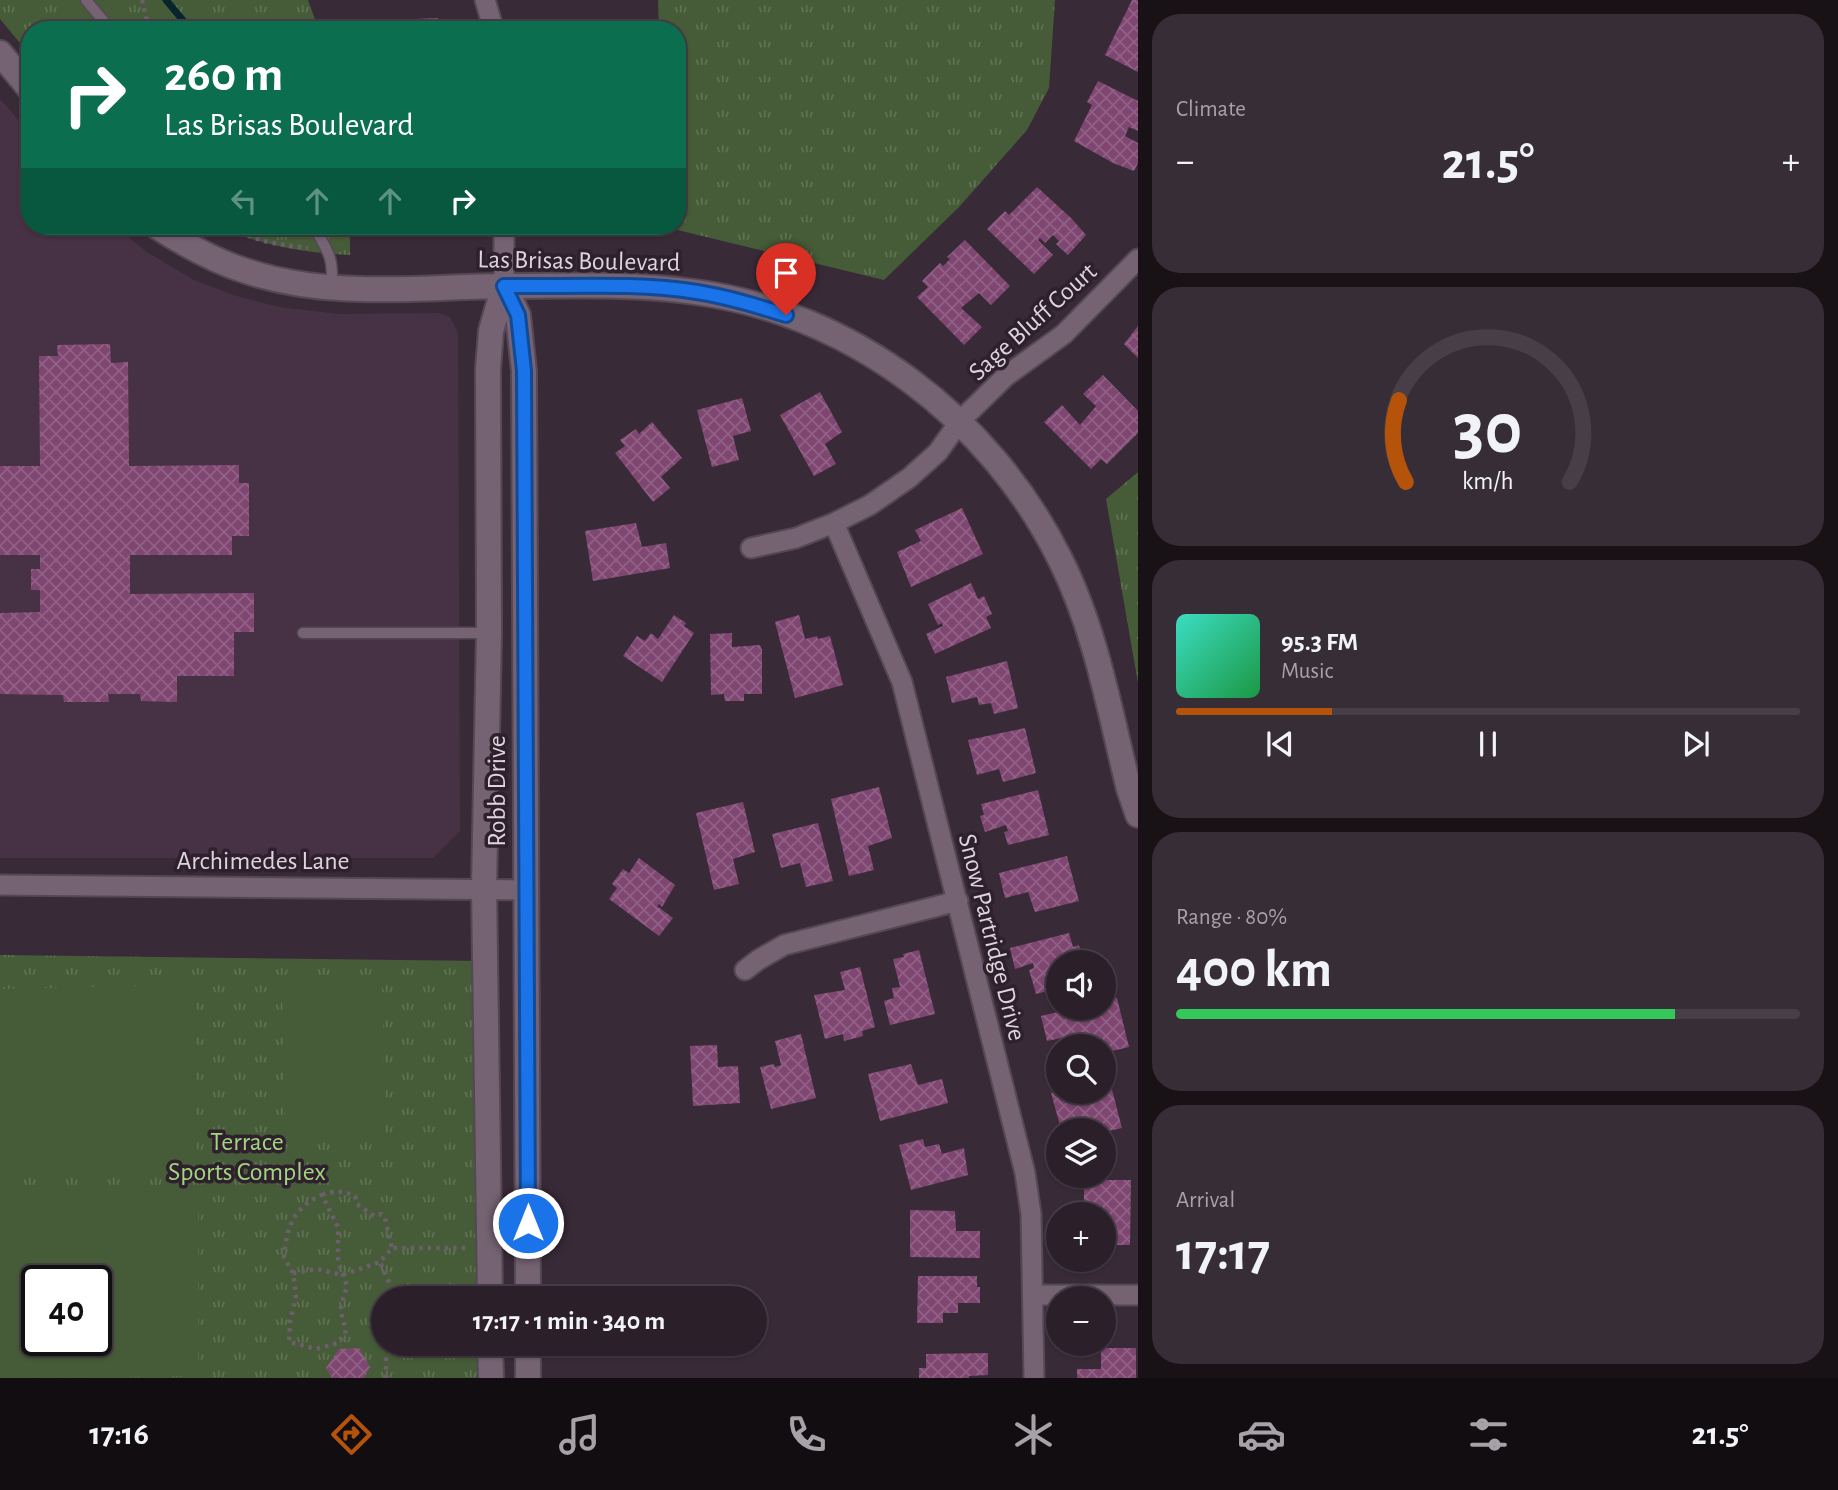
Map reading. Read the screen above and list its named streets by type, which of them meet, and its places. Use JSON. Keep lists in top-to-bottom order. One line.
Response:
{"streets":{"street":["Las Brisas Boulevard","Sage Bluff Court","Robb Drive","Archimedes Lane","Snow Partridge Drive"]},"crossings":[["Las Brisas Boulevard","Sage Bluff Court"],["Las Brisas Boulevard","Robb Drive"],["Sage Bluff Court","Snow Partridge Drive"],["Robb Drive","Archimedes Lane"]],"parks":["Terrace Sports Complex"],"page":{"tile":["Climate",["Range · 80%","400 km"],["Arrival","17:17"]],"turn":["260 m","Las Brisas Boulevard"],"heat":["−","21.5°","+"],"song":["95.3 FM","Music"],"map_buttons":["+","−"],"limit":"40","trip":"17:17 · 1 min · 340 m","tabs":["17:16","21.5°"],"gauge":["30","km/h"]}}
